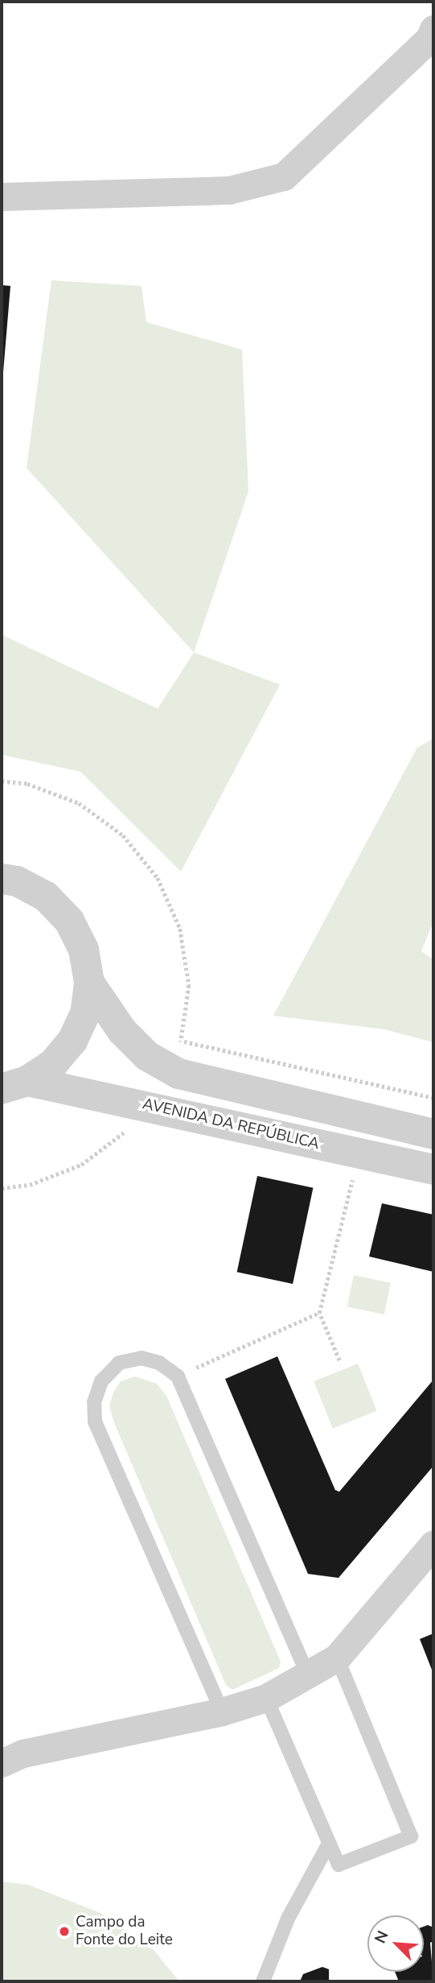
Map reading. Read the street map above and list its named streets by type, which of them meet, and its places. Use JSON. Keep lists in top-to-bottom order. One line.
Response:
{"streets":{"street":["AVENIDA DA REPÚBLICA"]},"places":["Campo da Fonte do Leite"],"north":"top left"}
